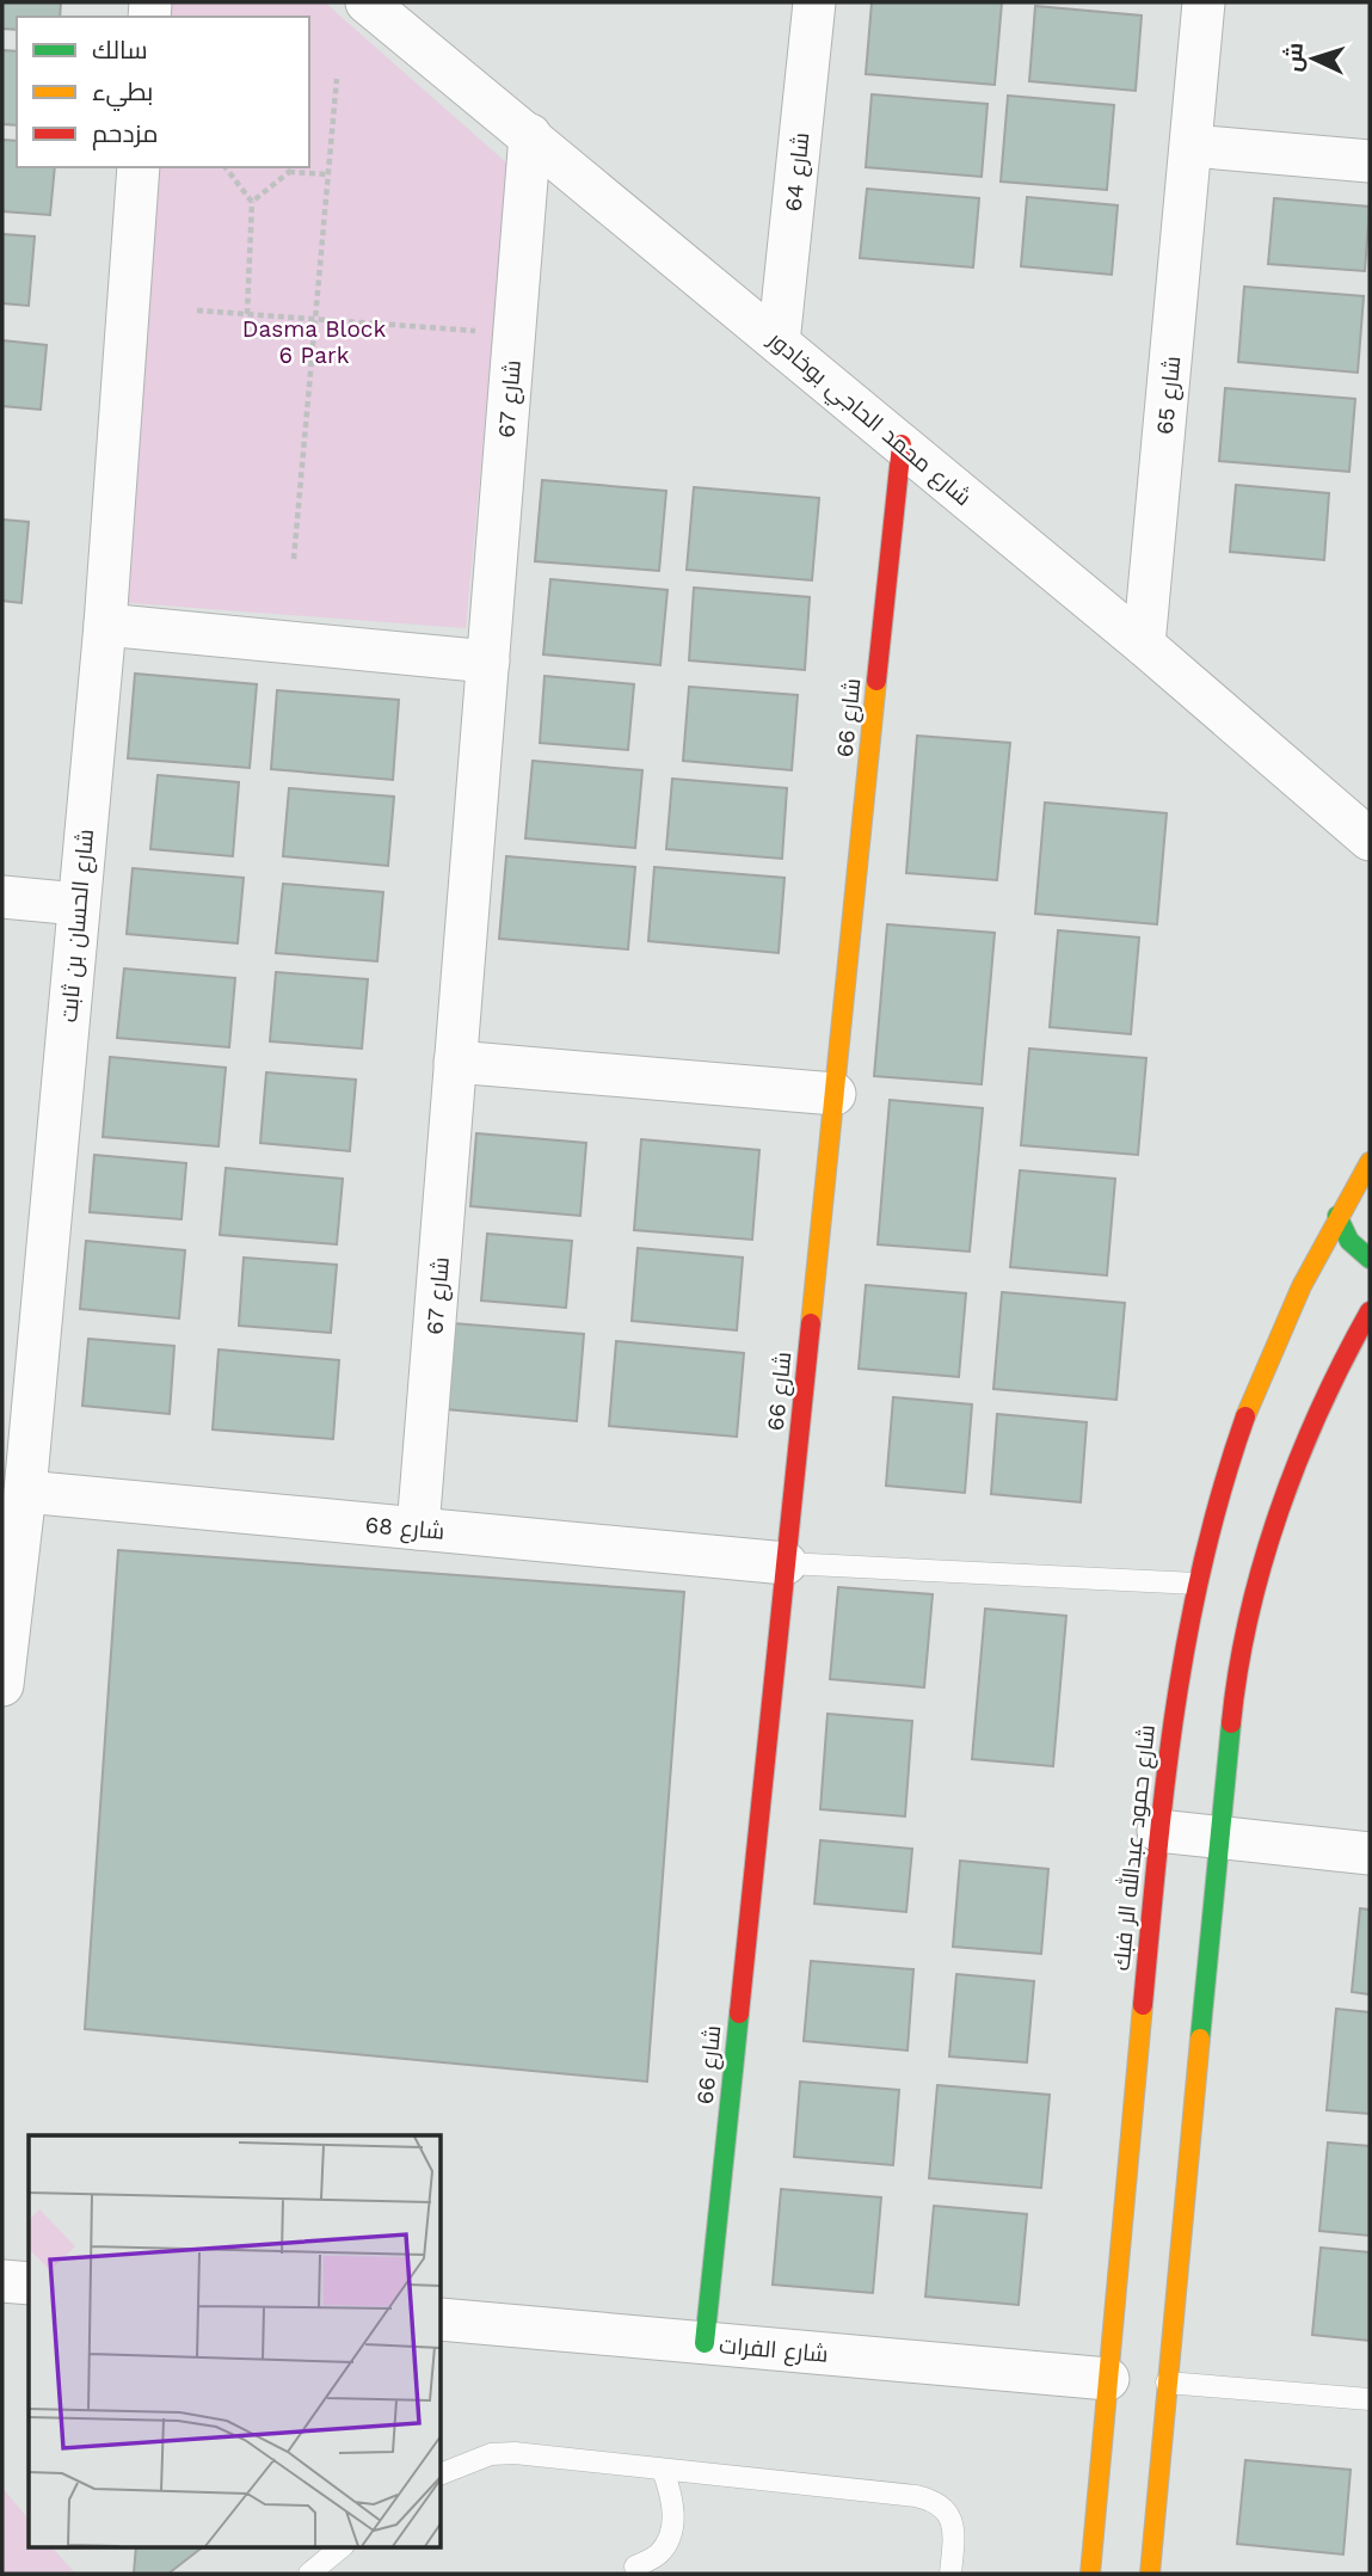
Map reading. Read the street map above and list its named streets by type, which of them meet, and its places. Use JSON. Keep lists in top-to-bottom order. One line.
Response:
{"streets":{"street":["شارع 64","شارع 65","شارع 67","شارع محمد الحاجي بوخادور","شارع 66","شارع الحسان بن ثابت","شارع 68","شارع حمود عبدالله الر فبك","شارع الفرات"]},"crossings":[["شارع 64","شارع محمد الحاجي بوخادور"],["شارع 65","شارع محمد الحاجي بوخادور"],["شارع 67","شارع محمد الحاجي بوخادور"],["شارع 67","شارع 68"],["شارع محمد الحاجي بوخادور","شارع 66"],["شارع 66","شارع 68"],["شارع 66","شارع الفرات"],["شارع الحسان بن ثابت","شارع 68"],["شارع حمود عبدالله الر فبك","شارع الفرات"]],"parks":["Dasma Block 6 Park"],"legend":["سالك","بطيء","مزدحم"],"north":"left"}
